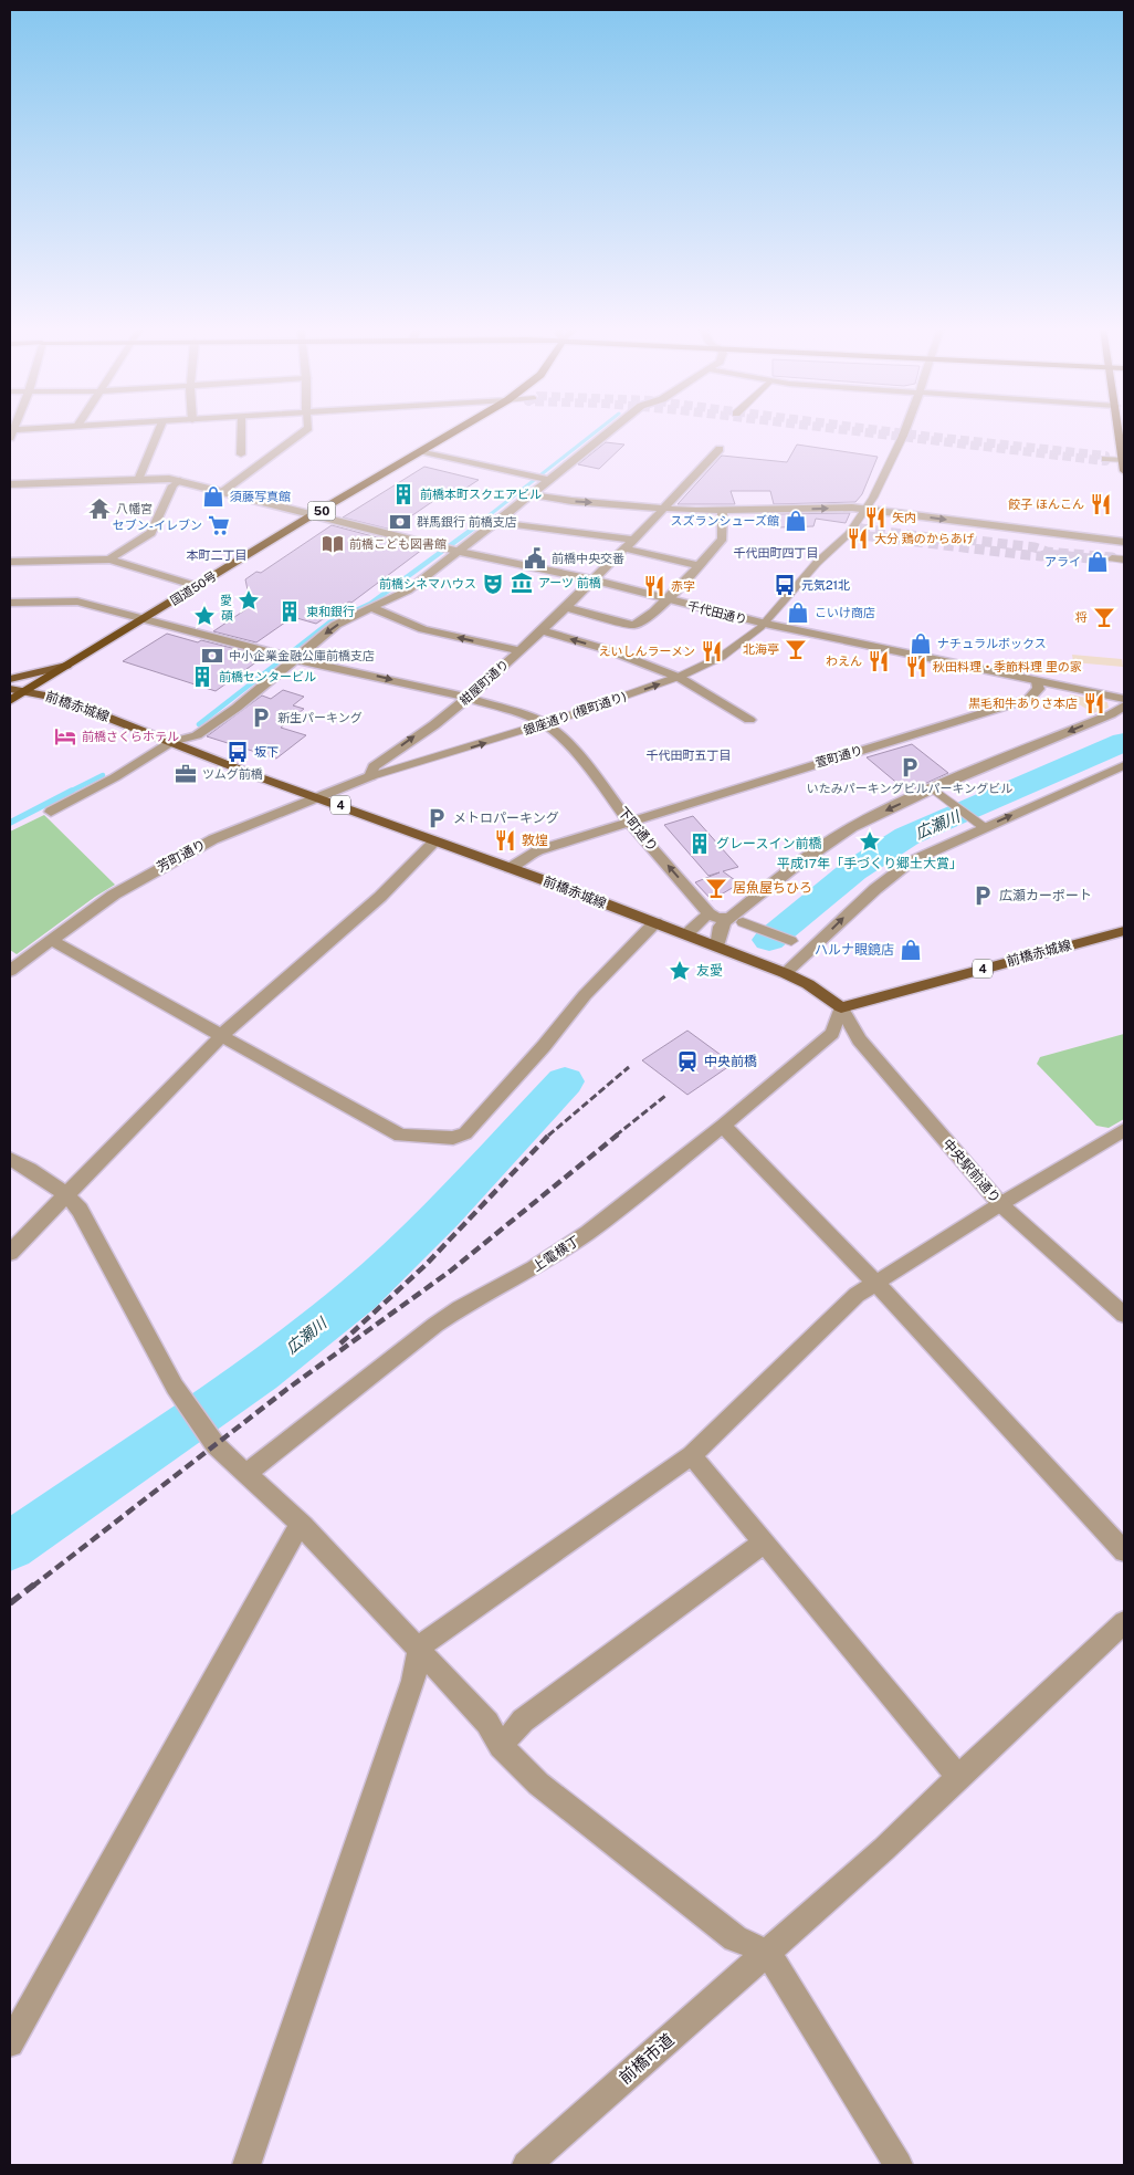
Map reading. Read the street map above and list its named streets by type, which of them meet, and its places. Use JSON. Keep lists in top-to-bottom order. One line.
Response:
{"streets":{"highway":["50","国道50号"],"main road":["前橋赤城線","4"],"street":["千代田通り","紺屋町通り","銀座通り (榎町通り)","萱町通り","下町通り","芳町通り","中央駅前通り","上電横丁","前橋市道"]},"crossings":[["国道50号","千代田通り"],["国道50号","前橋赤城線"],["千代田通り","紺屋町通り"],["千代田通り","銀座通り (榎町通り)"],["千代田通り","萱町通り"],["紺屋町通り","銀座通り (榎町通り)"],["紺屋町通り","芳町通り"],["前橋赤城線","芳町通り"],["前橋赤城線","中央駅前通り"],["前橋赤城線","上電横丁"],["銀座通り (榎町通り)","下町通り"],["銀座通り (榎町通り)","芳町通り"],["萱町通り","下町通り"],["中央駅前通り","上電横丁"]],"one_way":["下町通り"],"districts":["千代田町四丁目","本町二丁目","千代田町五丁目"],"water":["広瀬川"],"places":{"building":["前橋本町スクエアビル","東和銀行","前橋センタービル","グレースイン前橋"],"shop":["須藤写真館","スズランシューズ館","アライ","こいけ商店","ナチュラルボックス","ハルナ眼鏡店"],"restaurant":["餃子 ほんこん","矢内","大分 鶏のからあげ","赤字","えいしんラーメン","わえん","秋田料理・季節料理 里の家","黒毛和牛ありさ本店","敦煌"],"temple":["八幡宮"],"bank":["群馬銀行 前橋支店","中小企業金融公庫前橋支店"],"supermarket":["セブン-イレブン"],"library":["前橋こども図書館"],"public building":["前橋中央交番"],"museum":["アーツ 前橋"],"theatre":["前橋シネマハウス"],"bus stop":["元気21北","坂下"],"place":["愛","碩","平成17年「手づくり郷土大賞」","友愛"],"bar":["将","北海亭","居魚屋ちひろ"],"parking":["新生パーキング","いたみパーキングビルパーキングビル","メトロパーキング","広瀬カーポート"],"hotel":["前橋さくらホテル"],"office":["ツムグ前橋"],"station":["中央前橋"]}}
